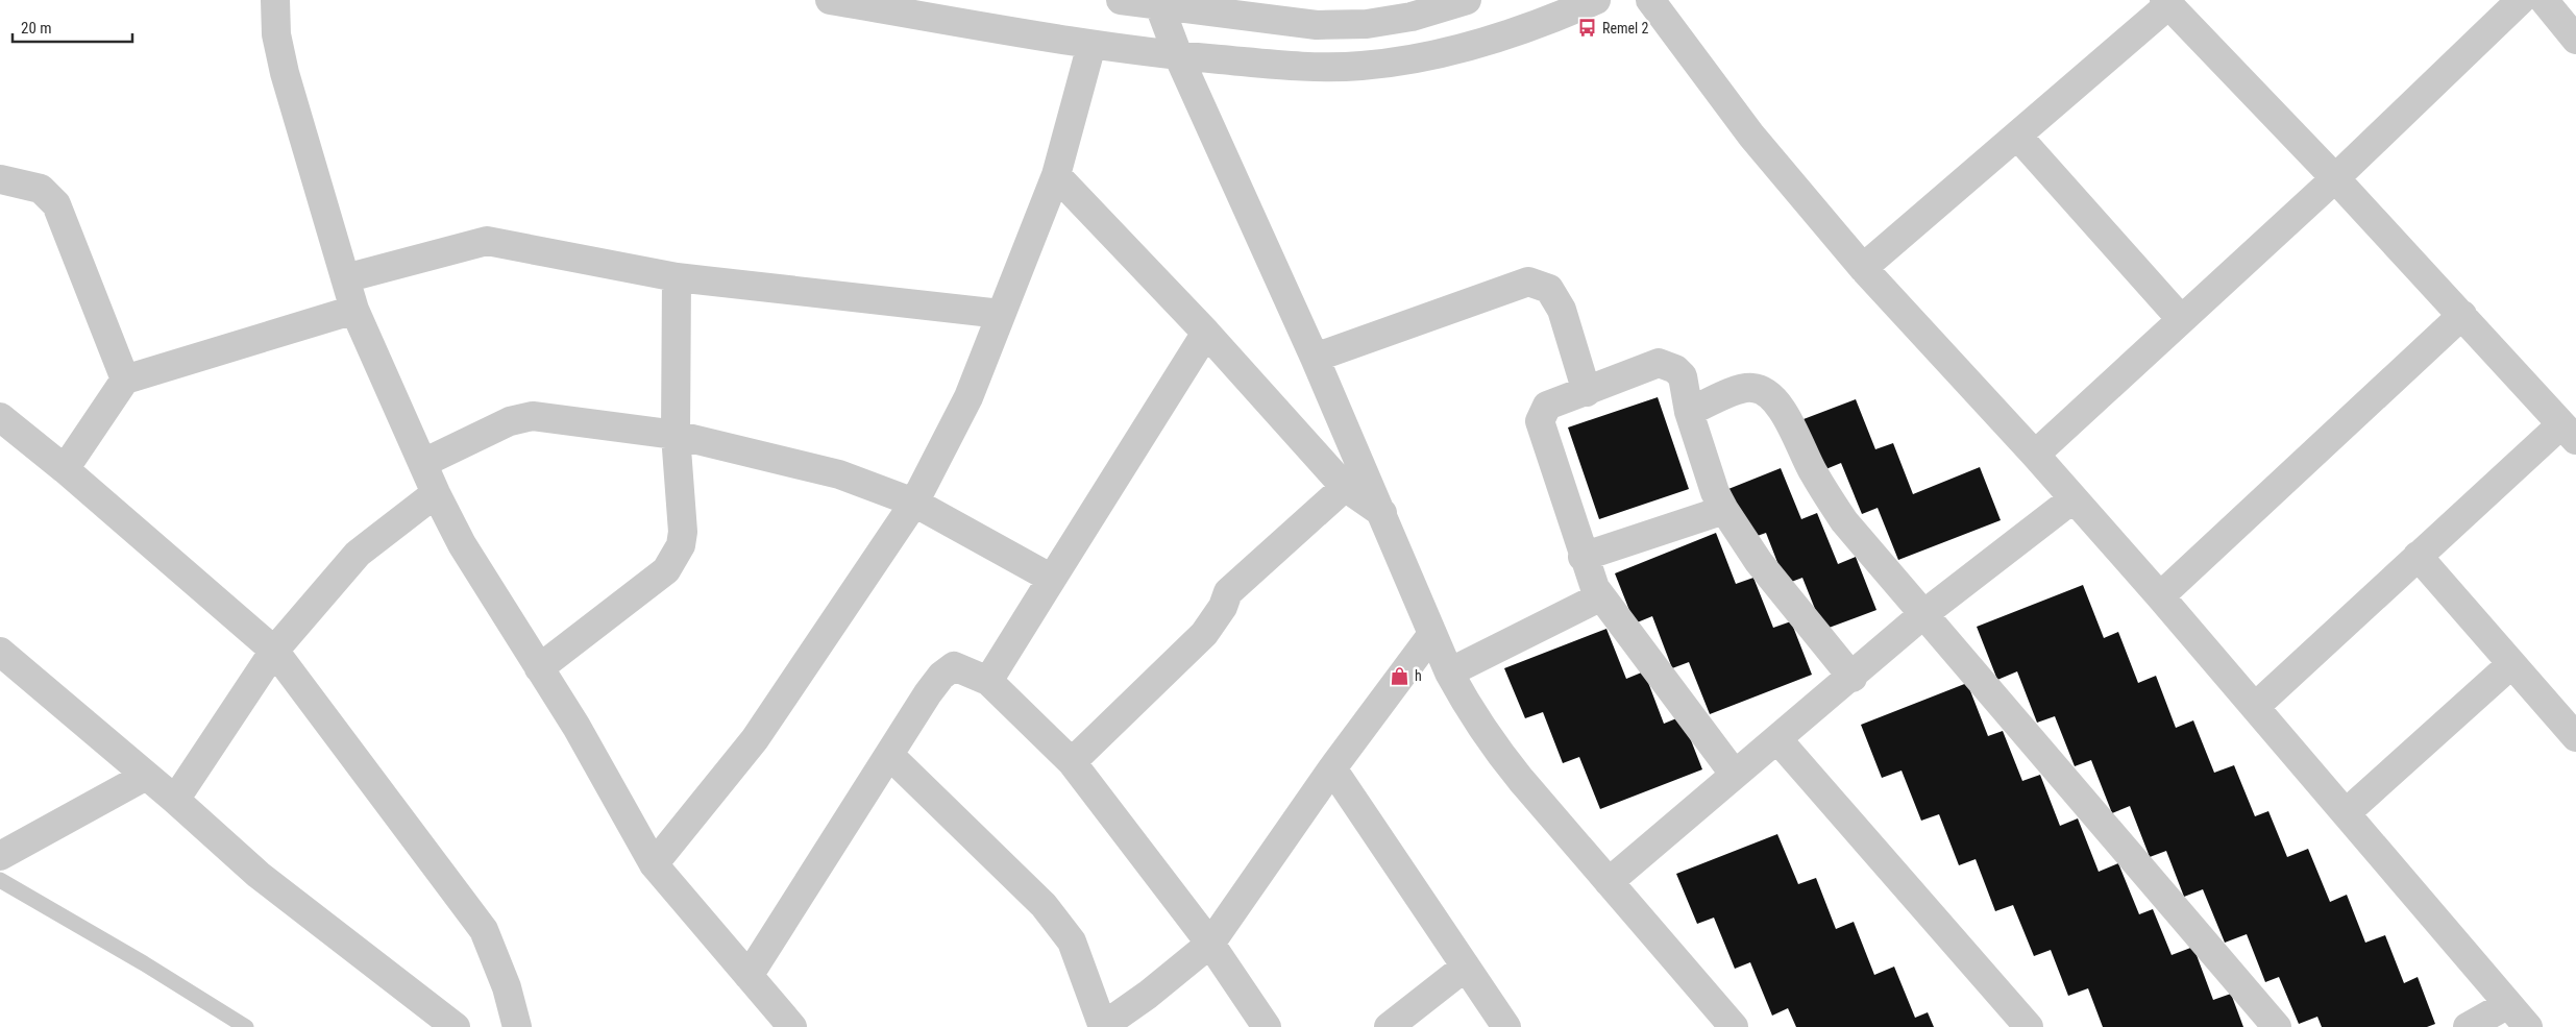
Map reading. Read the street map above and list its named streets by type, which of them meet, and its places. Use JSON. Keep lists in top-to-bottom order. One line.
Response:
{"places":{"bus stop":["Remel 2"],"shop":["h"]},"scale_bar":"20 m"}
